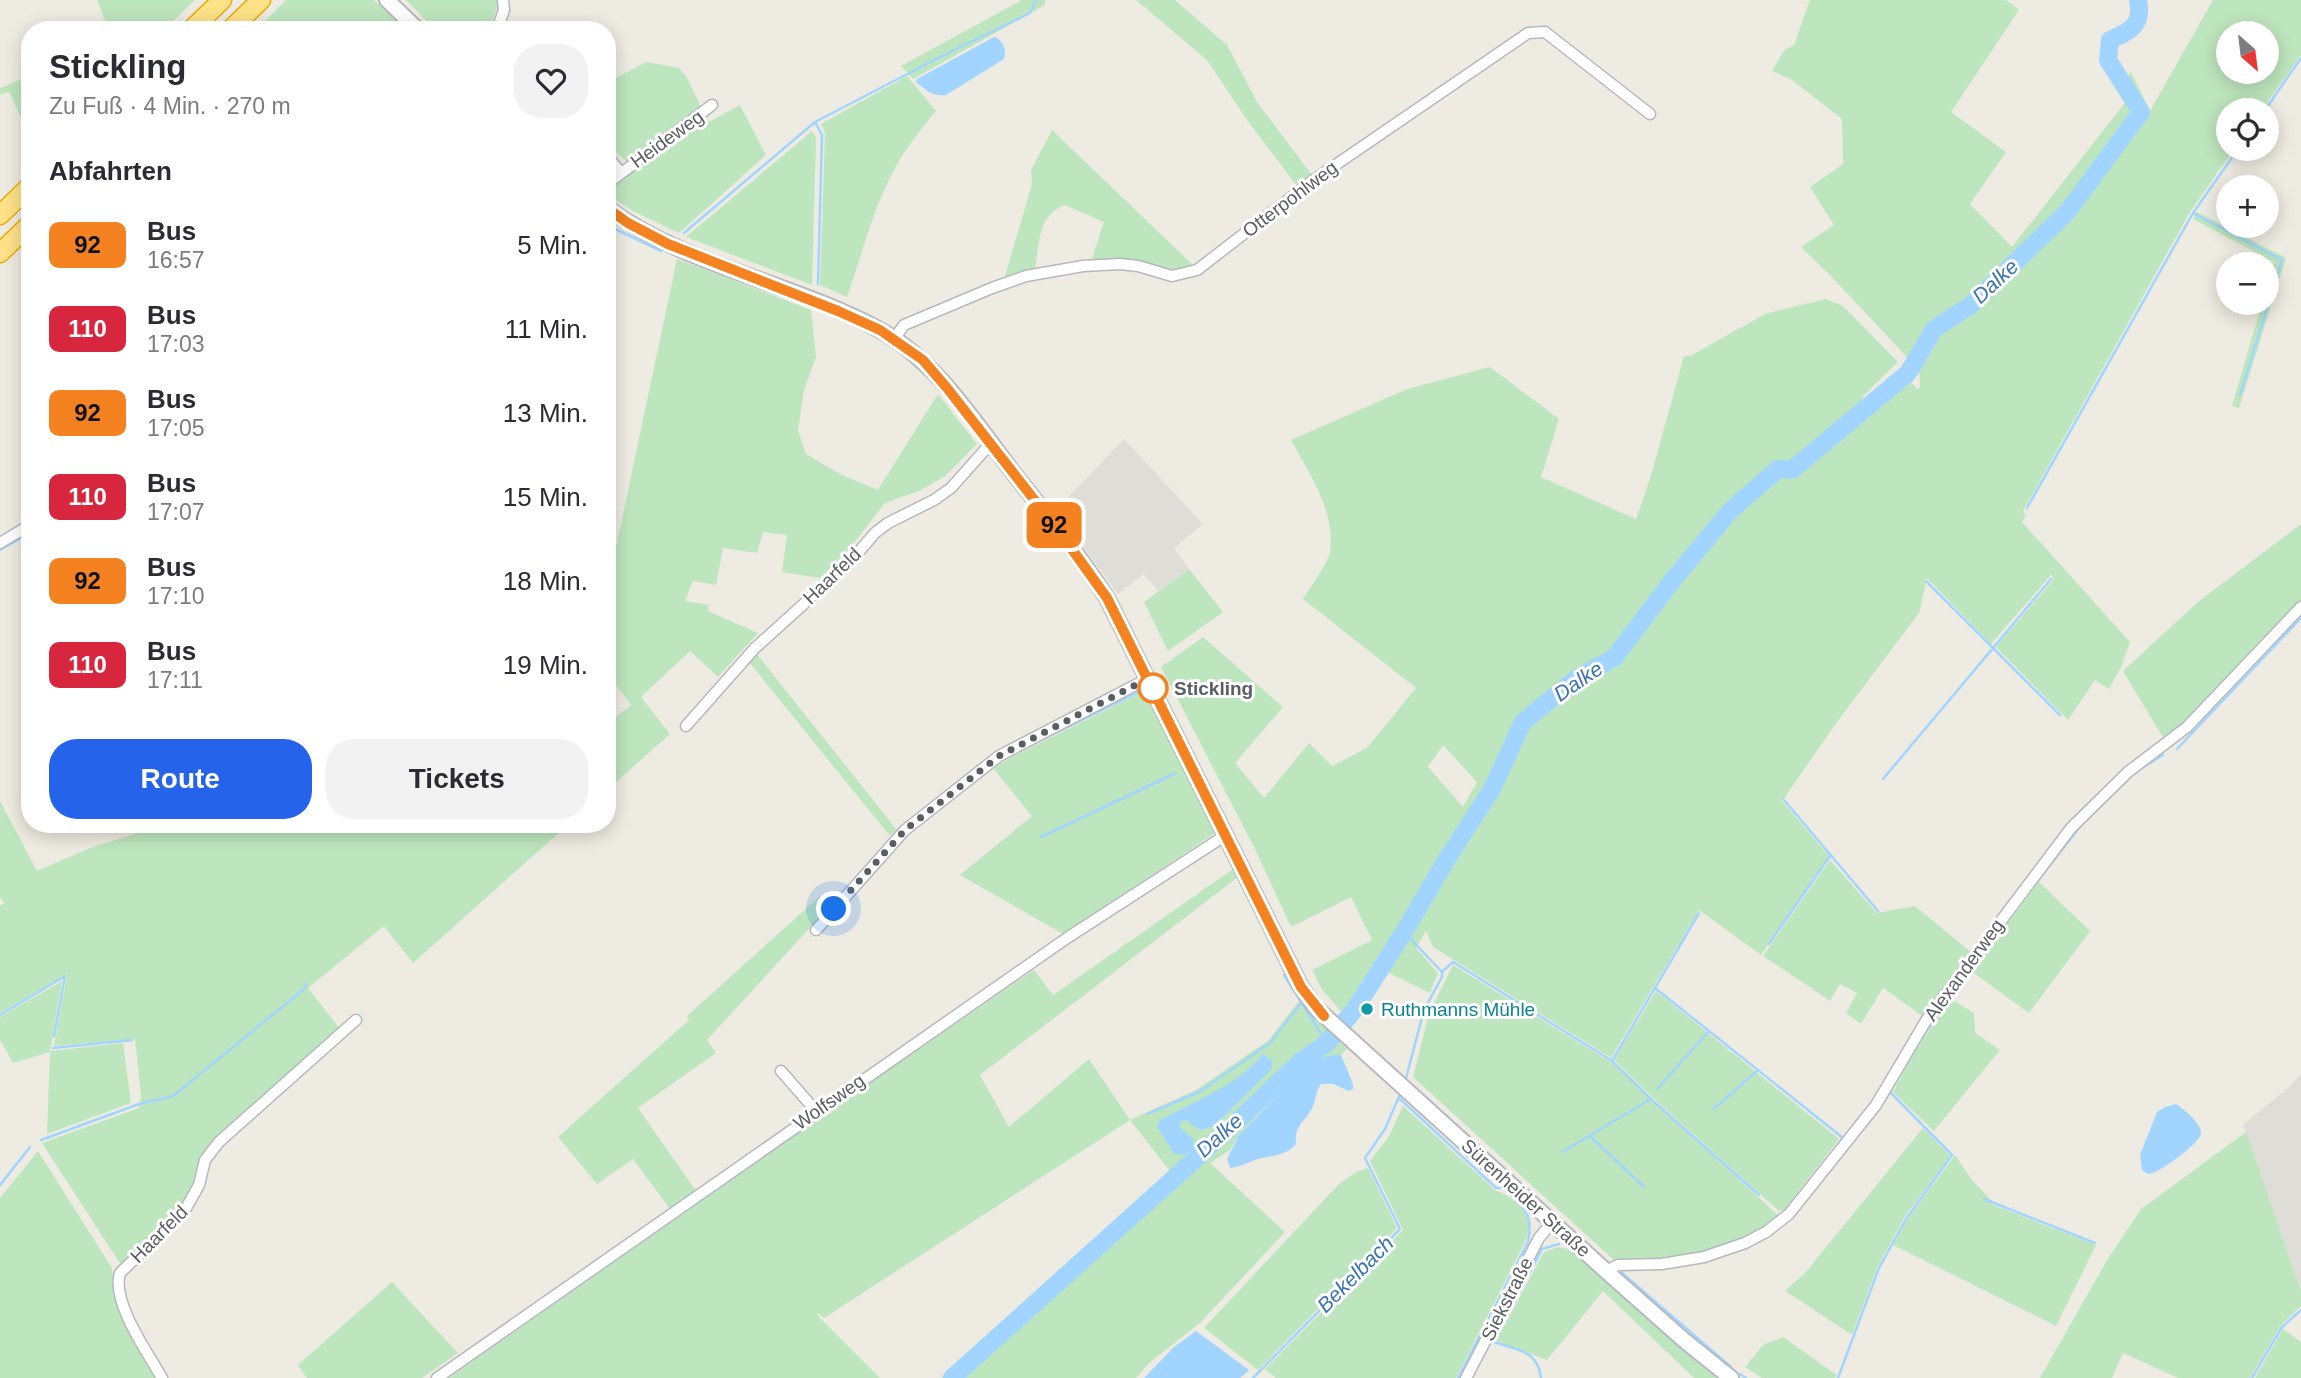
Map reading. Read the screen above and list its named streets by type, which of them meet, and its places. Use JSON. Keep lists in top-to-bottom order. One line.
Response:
{"streets":{"street":["Heideweg","Otterpohlweg","Haarfeld","Alexanderweg","Wolfsweg","Sürenheider Straße","Siekstraße"]},"crossings":[["Otterpohlweg","Sürenheider Straße"],["Haarfeld","Sürenheider Straße"],["Alexanderweg","Sürenheider Straße"],["Wolfsweg","Sürenheider Straße"],["Sürenheider Straße","Siekstraße"]],"water":["Dalke","Bekelbach"],"places":["Stickling","Ruthmanns Mühle"],"lines":["bus line 92"],"north":"bottom right","page":{"on_map":"92","map_buttons":["+","−"],"heading":[["Stickling","Zu Fuß · 4 Min. · 270 m"],"Abfahrten"],"list":[{"mark":"92","name":"Bus","note":"16:57","value":"5 Min."},{"mark":"110","name":"Bus","note":"17:03","value":"11 Min."},{"mark":"92","name":"Bus","note":"17:05","value":"13 Min."},{"mark":"110","name":"Bus","note":"17:07","value":"15 Min."},{"mark":"92","name":"Bus","note":"17:10","value":"18 Min."},{"mark":"110","name":"Bus","note":"17:11","value":"19 Min."}],"buttons":["Route","Tickets"]}}
